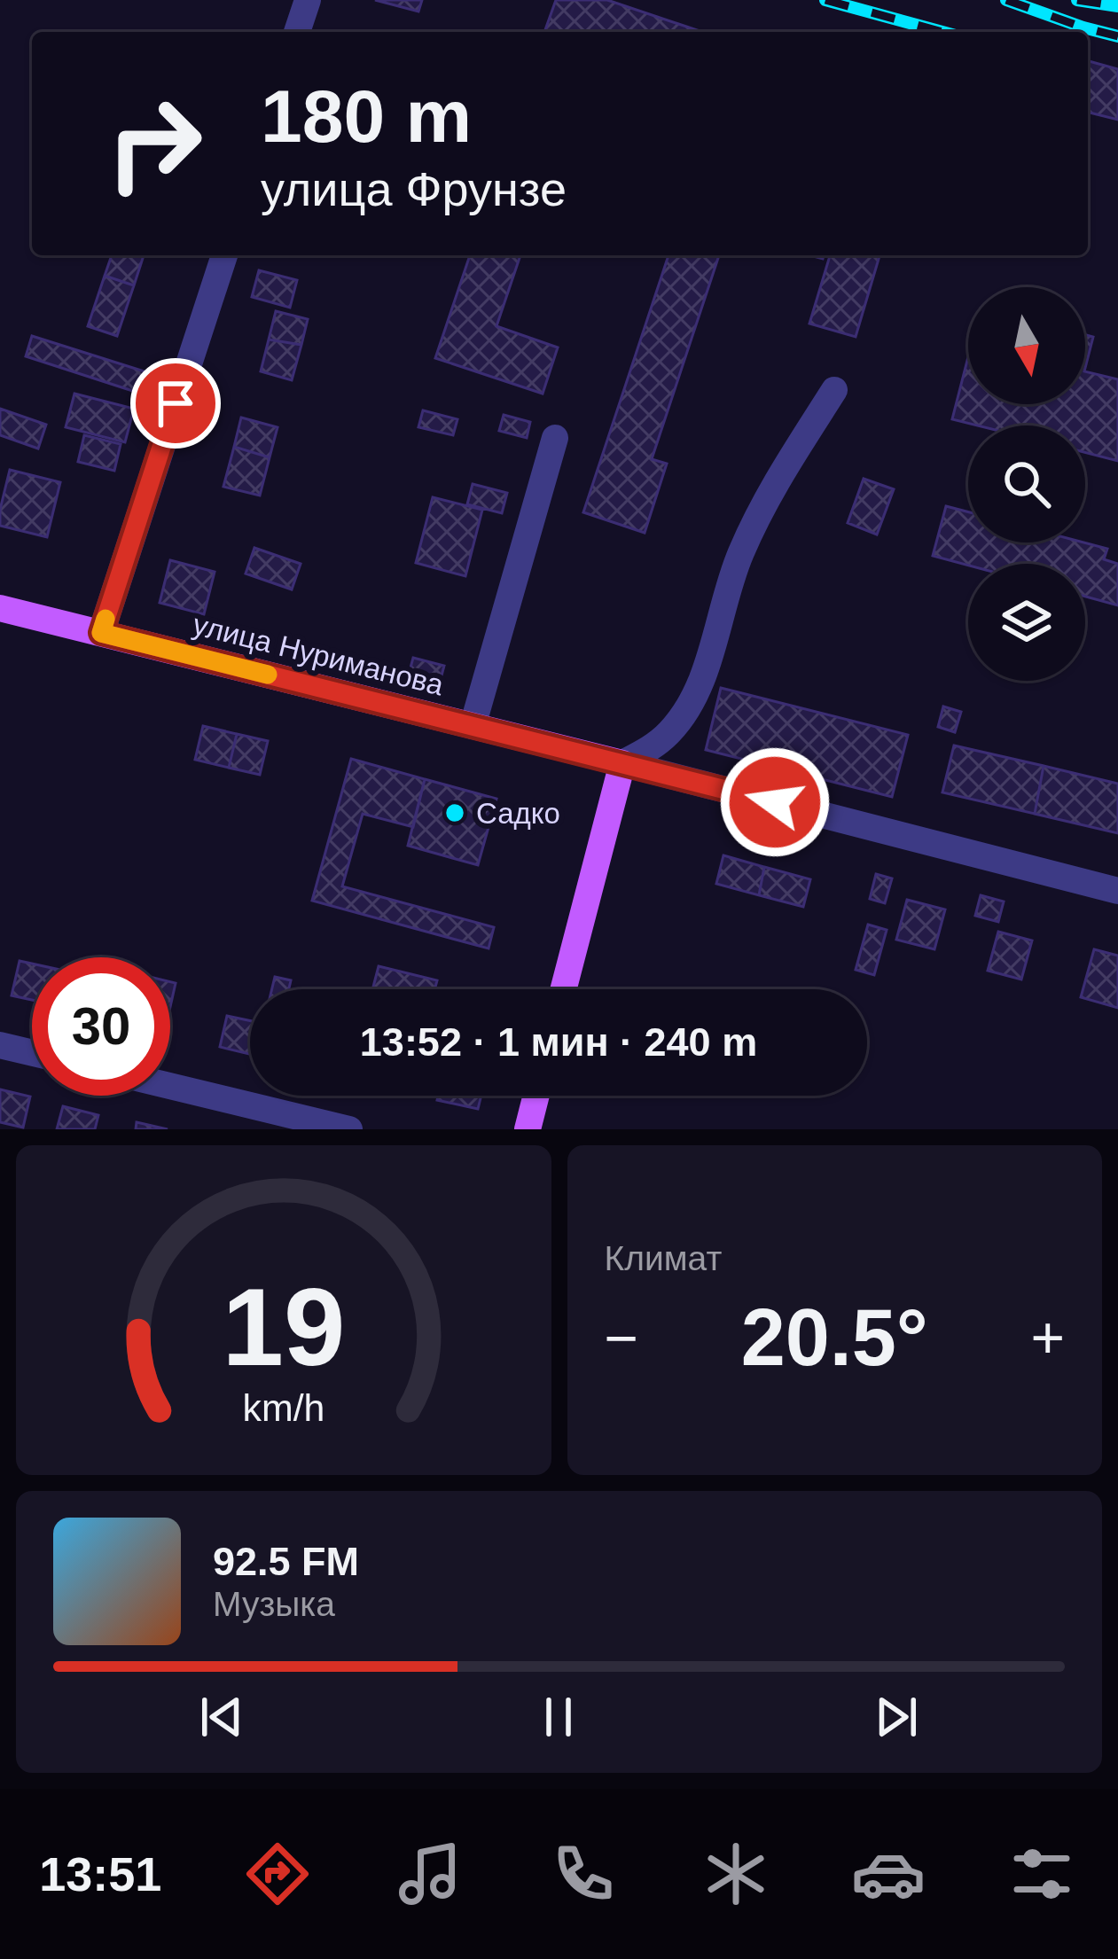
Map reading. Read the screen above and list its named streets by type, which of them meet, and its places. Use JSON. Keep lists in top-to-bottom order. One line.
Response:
{"streets":{"main road":["улица Нуриманова"]},"places":["Садко"],"north":"bottom","page":{"turn":["180 m","улица Фрунзе"],"limit":"30","trip":"13:52 · 1 мин · 240 m","tile":"Климат","heat":["−","20.5°","+"],"song":["92.5 FM","Музыка"],"tabs":"13:51","gauge":["19","km/h"]}}
